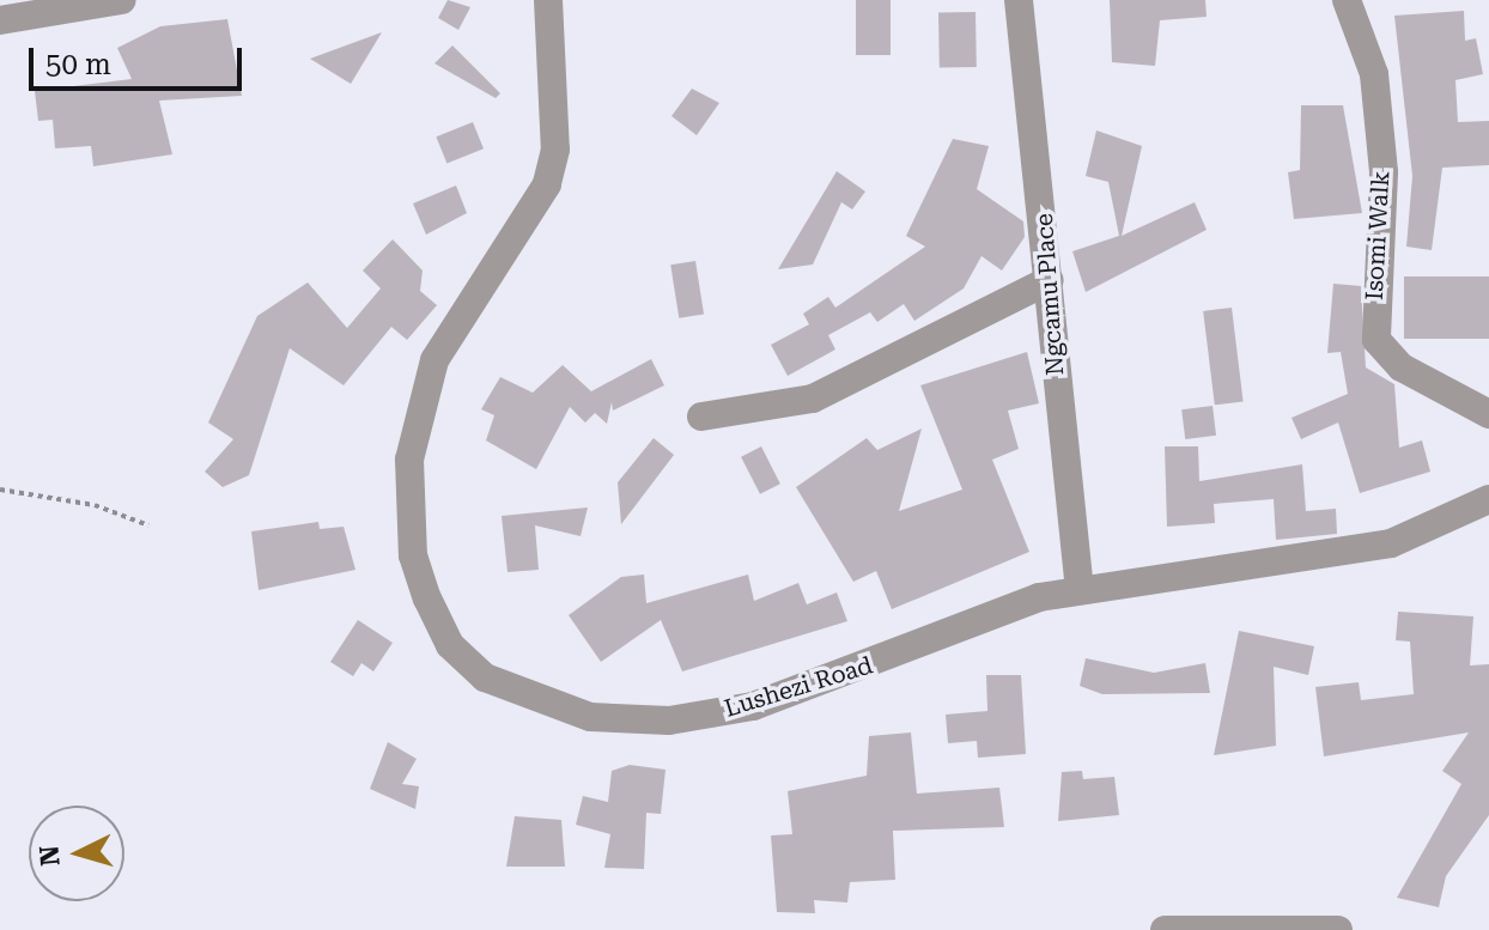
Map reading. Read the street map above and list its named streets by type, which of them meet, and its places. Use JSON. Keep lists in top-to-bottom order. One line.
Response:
{"streets":{"street":["Isomi Walk","Ngcamu Place","Lushezi Road"]},"crossings":[["Ngcamu Place","Lushezi Road"]],"scale_bar":"50 m","north":"left"}
